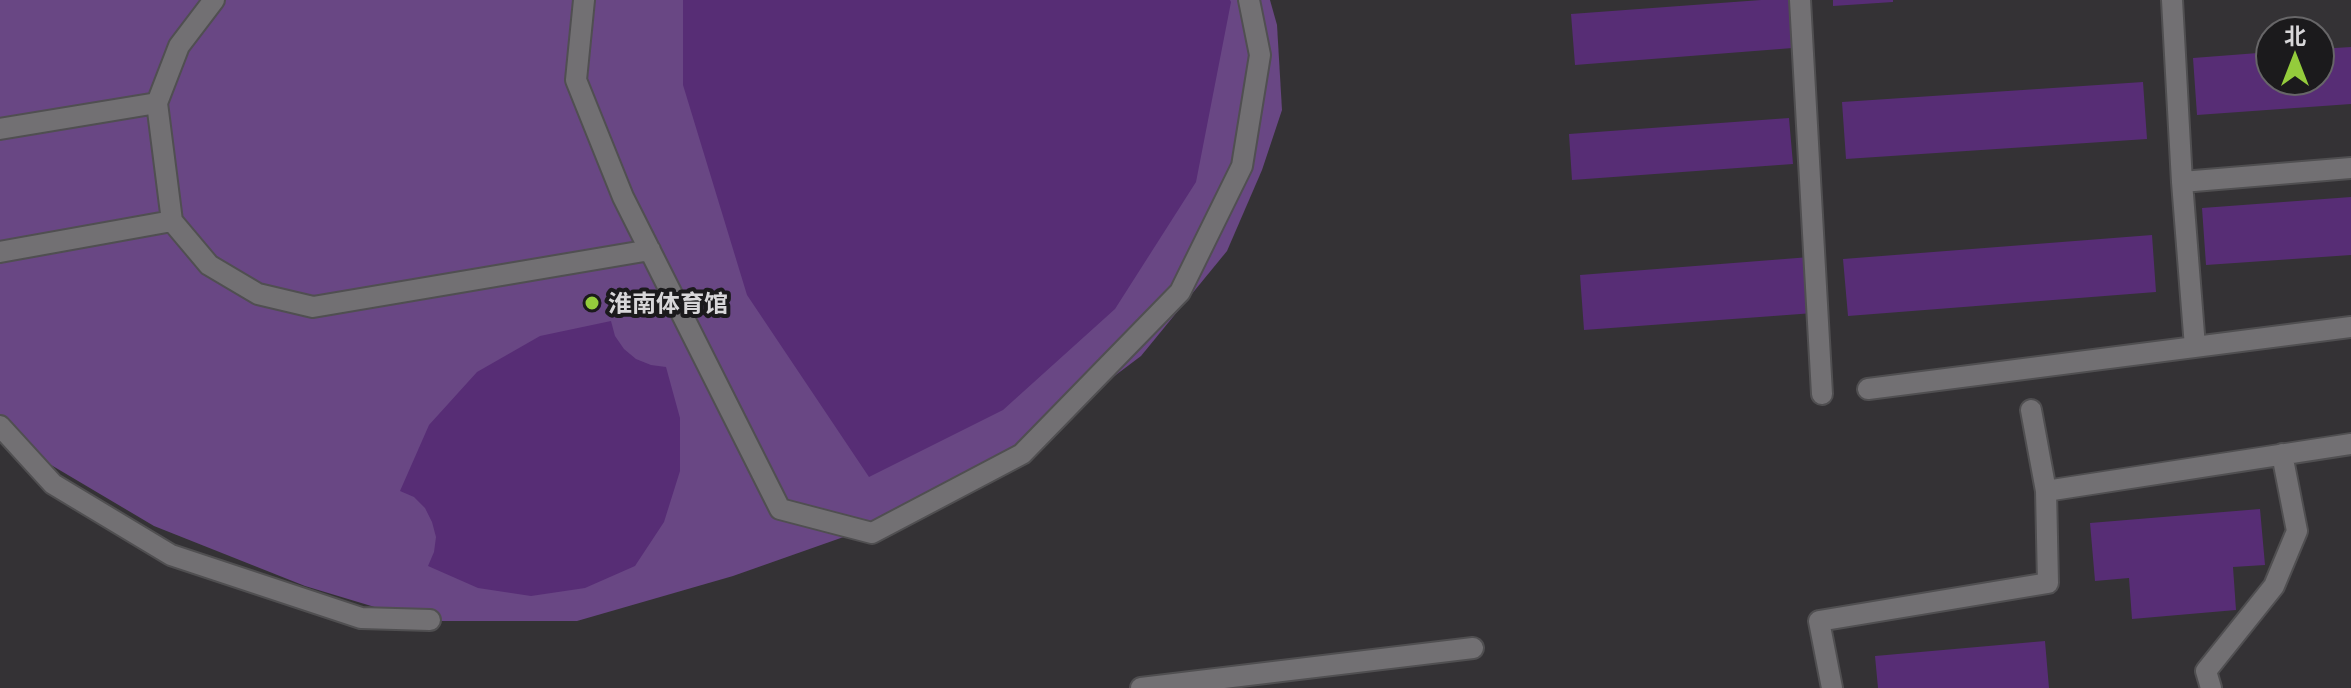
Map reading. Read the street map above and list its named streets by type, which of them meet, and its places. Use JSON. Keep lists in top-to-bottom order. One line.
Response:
{"places":["淮南体育馆"],"north":"top"}
